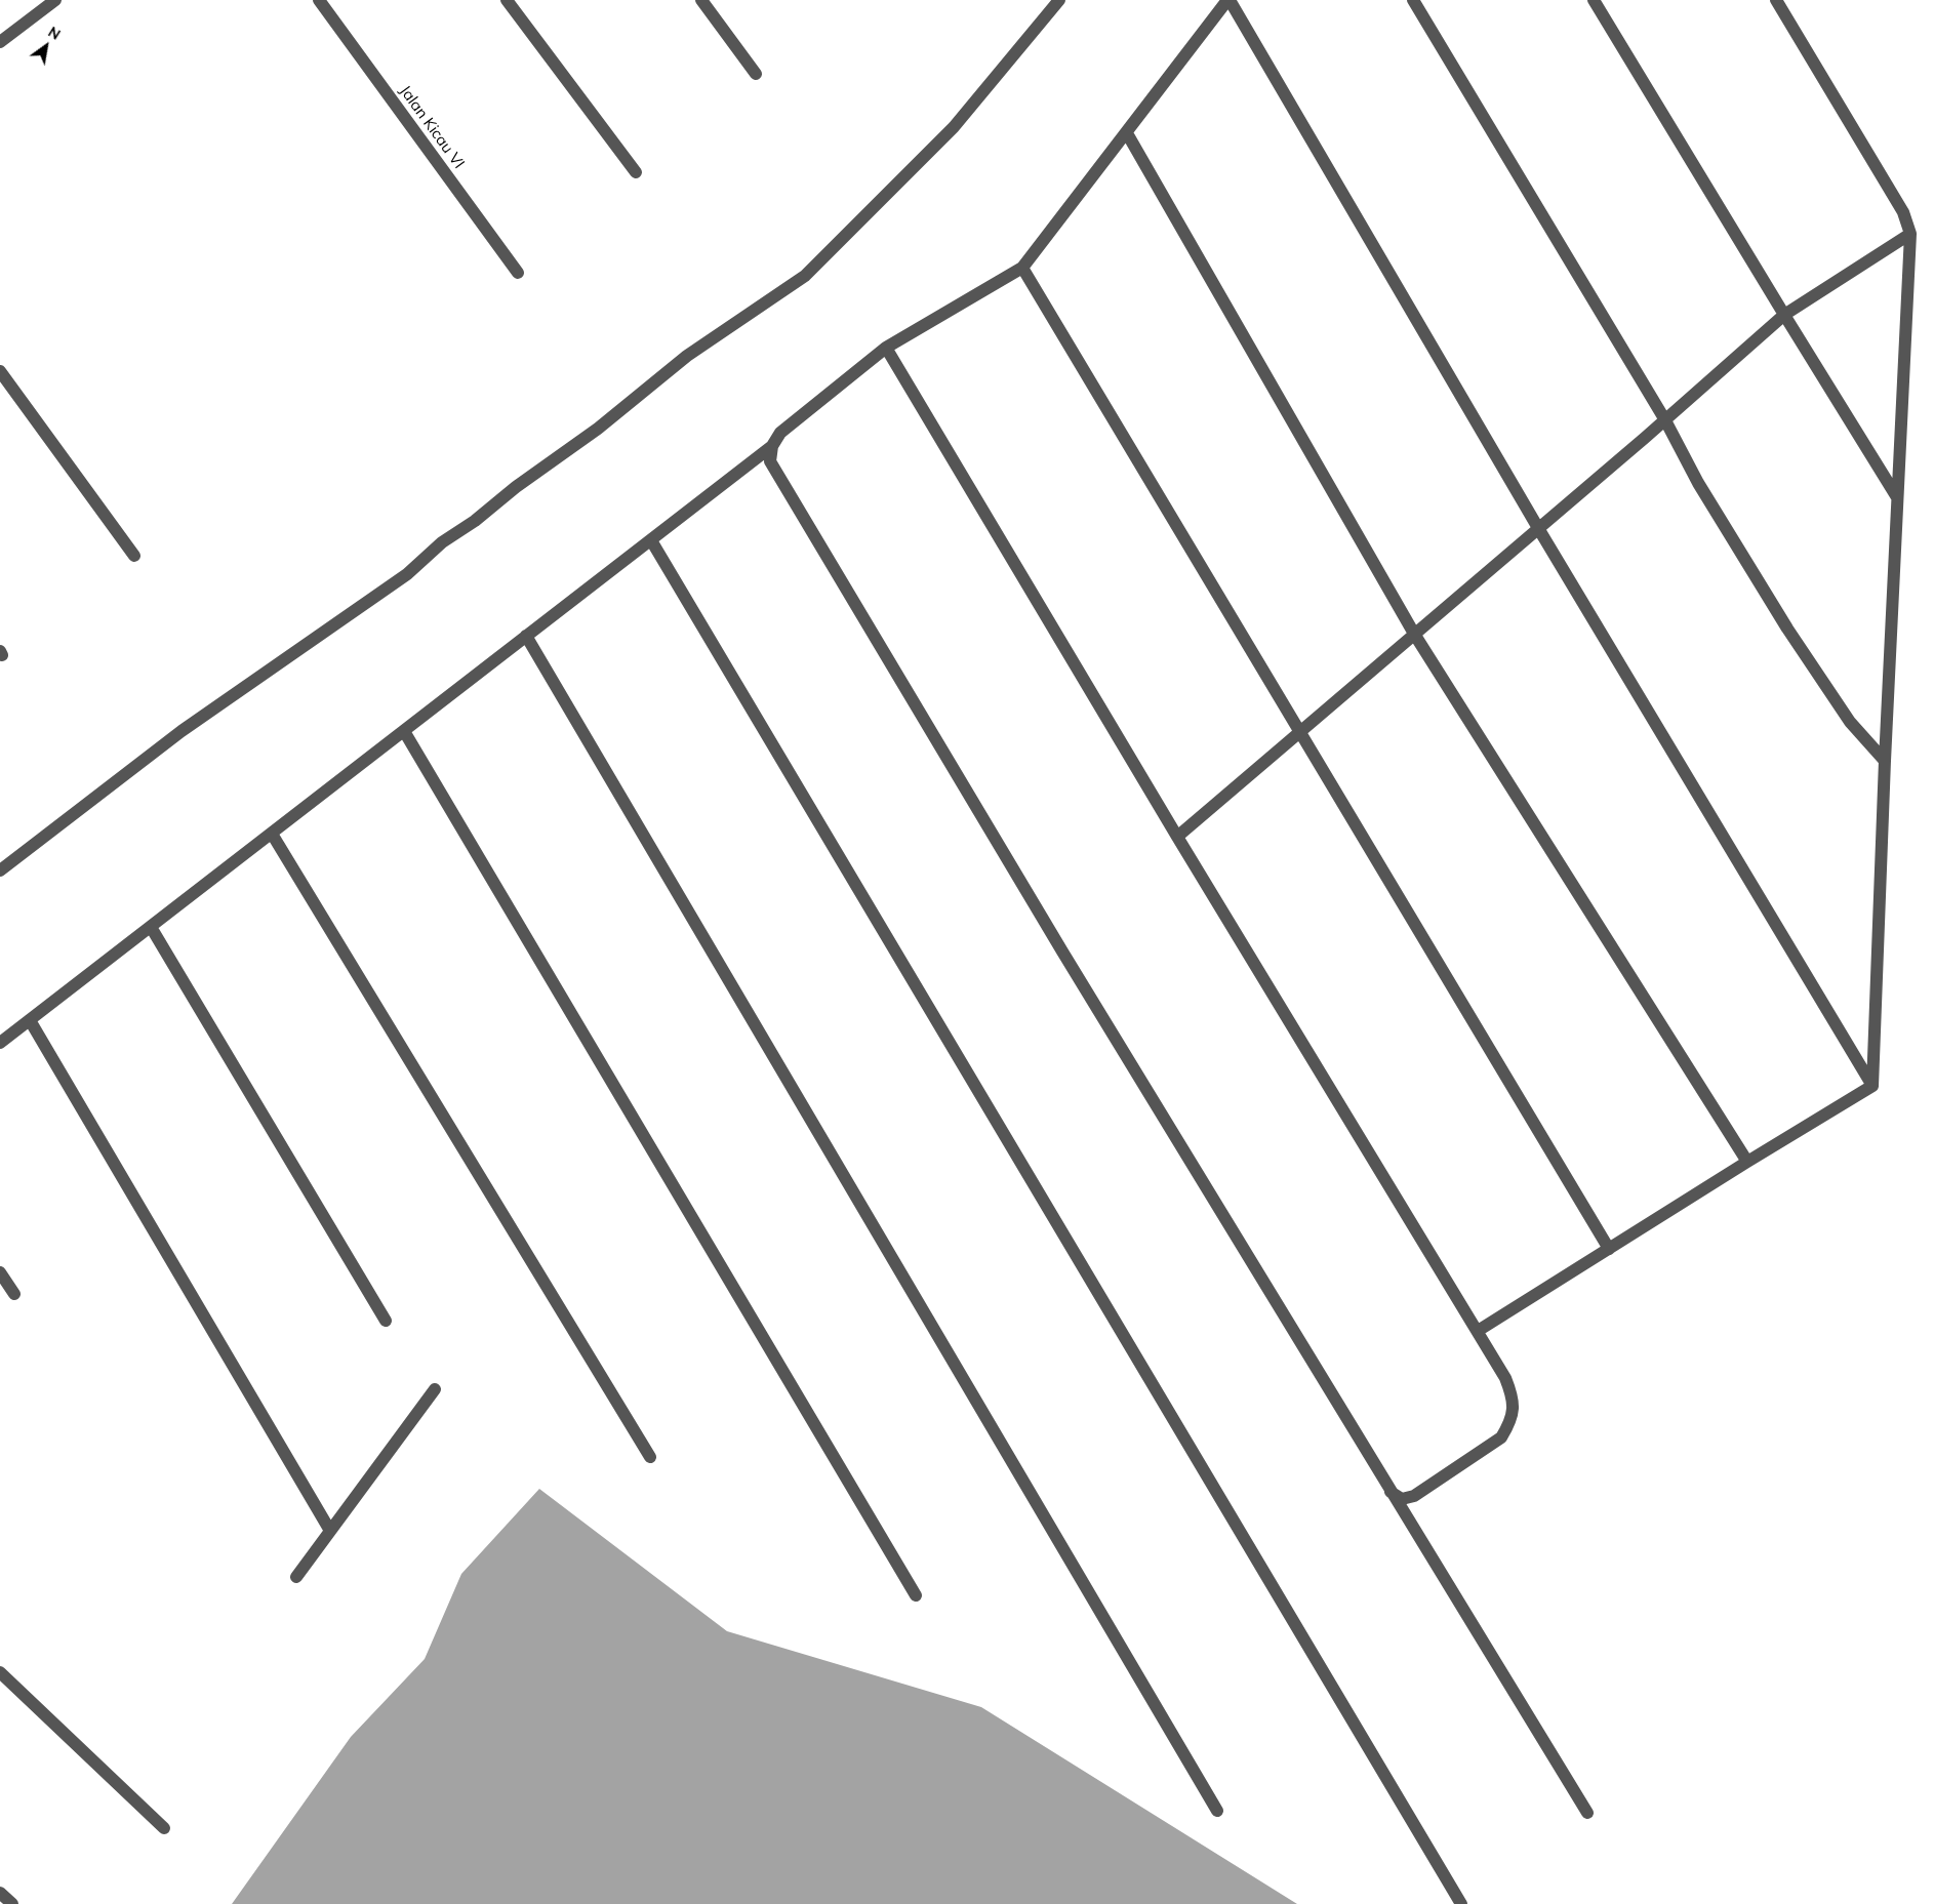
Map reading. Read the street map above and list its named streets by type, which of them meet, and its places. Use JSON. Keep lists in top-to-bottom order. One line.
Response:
{"streets":{"street":["Jalan Kicau VI"]},"north":"top right"}
